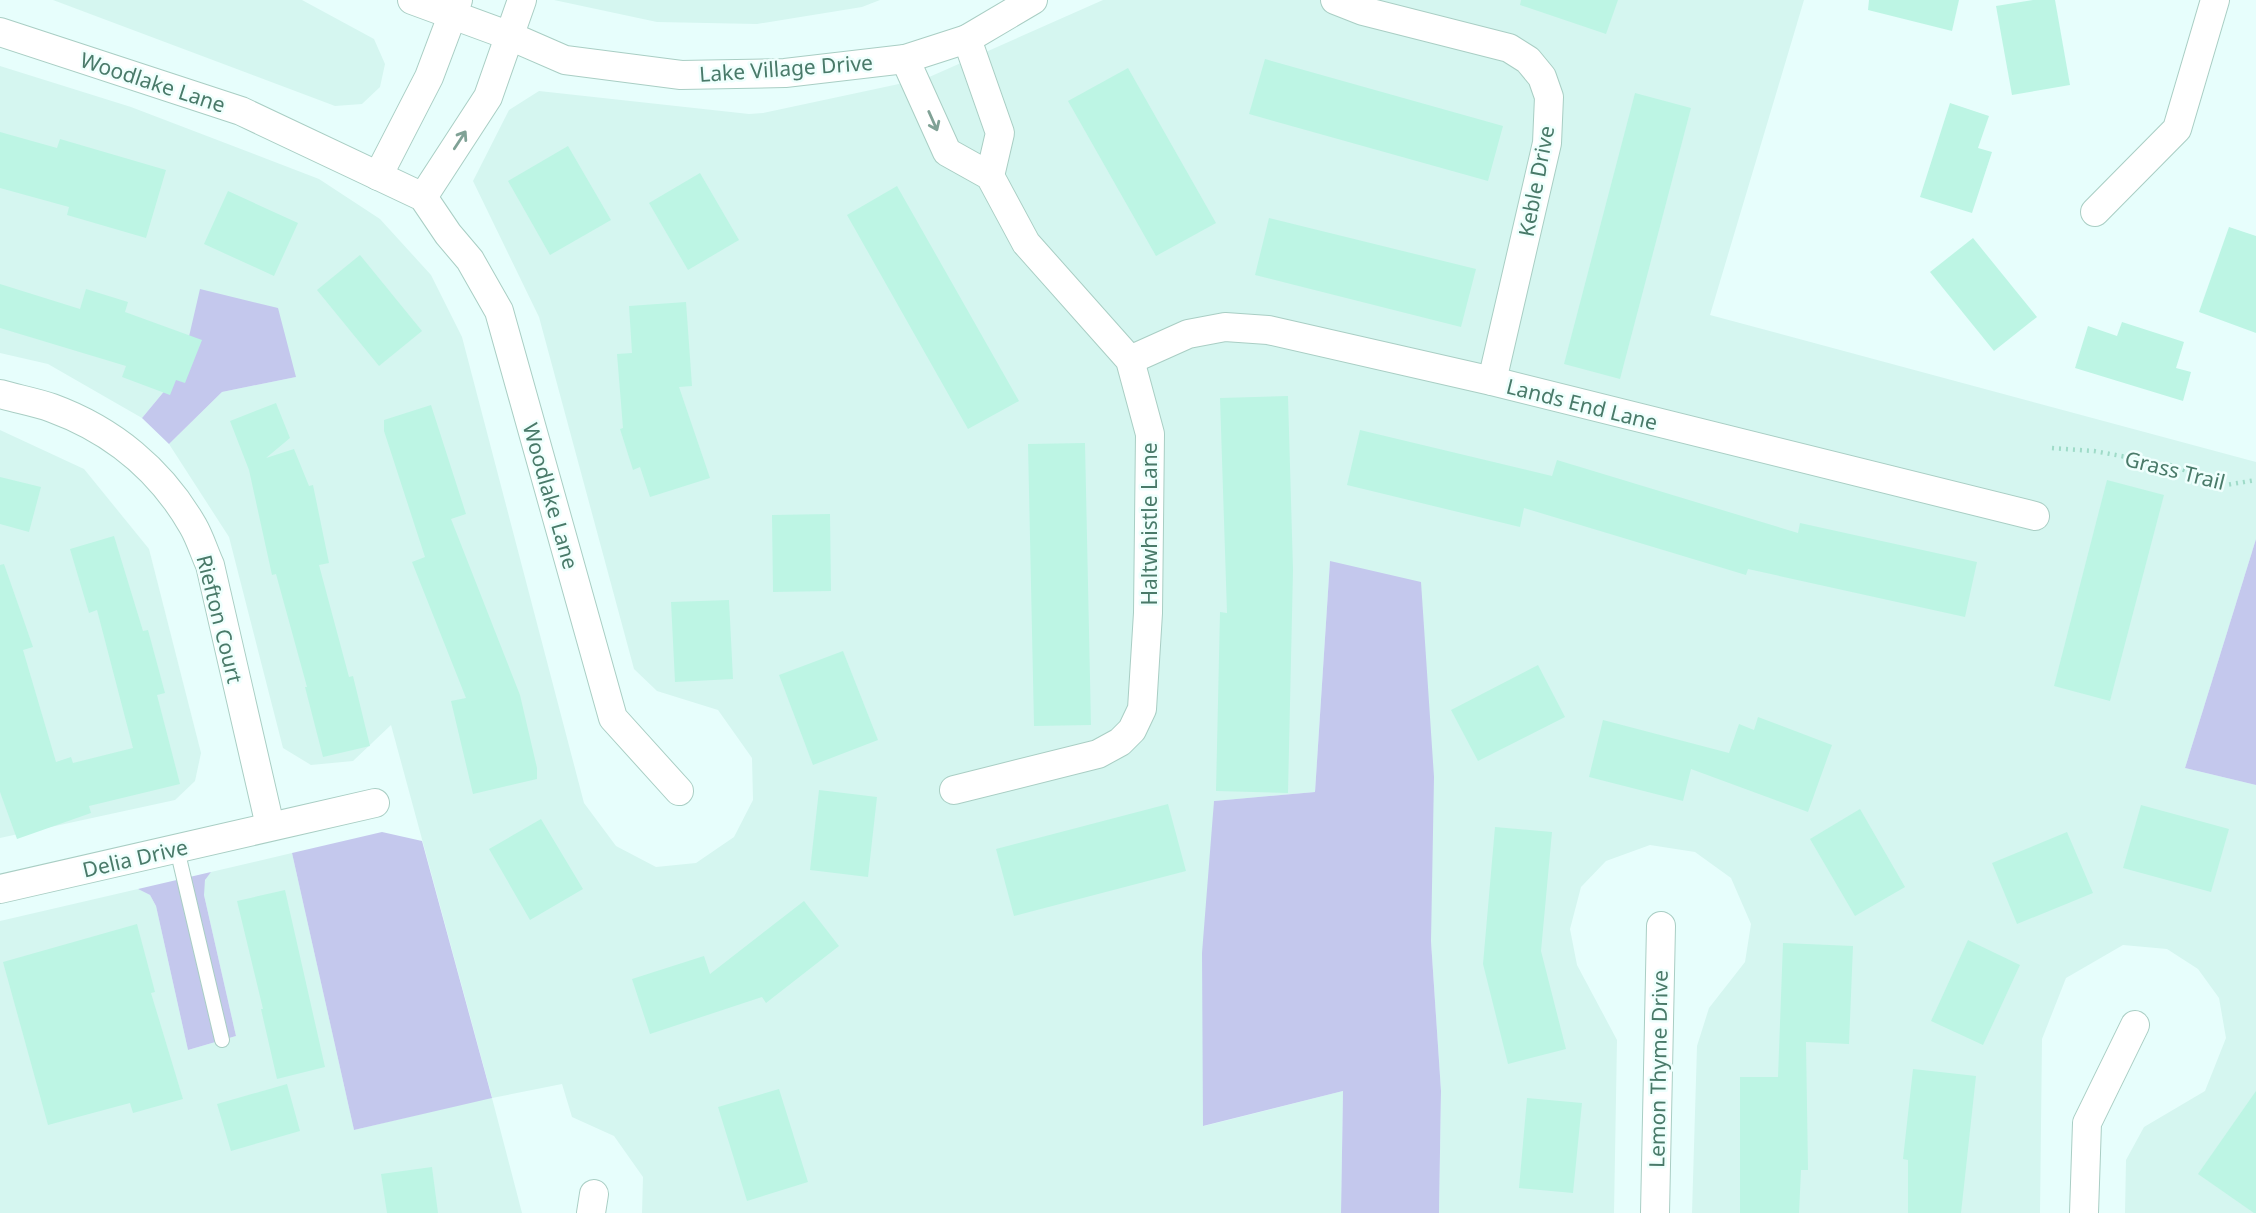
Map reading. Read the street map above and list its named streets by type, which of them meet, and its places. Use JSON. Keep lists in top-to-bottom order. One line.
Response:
{"streets":{"street":["Lake Village Drive","Woodlake Lane","Keble Drive","Lands End Lane","Haltwhistle Lane","Riefton Court","Delia Drive","Lemon Thyme Drive"],"path":["Grass Trail"]},"crossings":[["Keble Drive","Lands End Lane"],["Lands End Lane","Haltwhistle Lane"],["Riefton Court","Delia Drive"]]}
